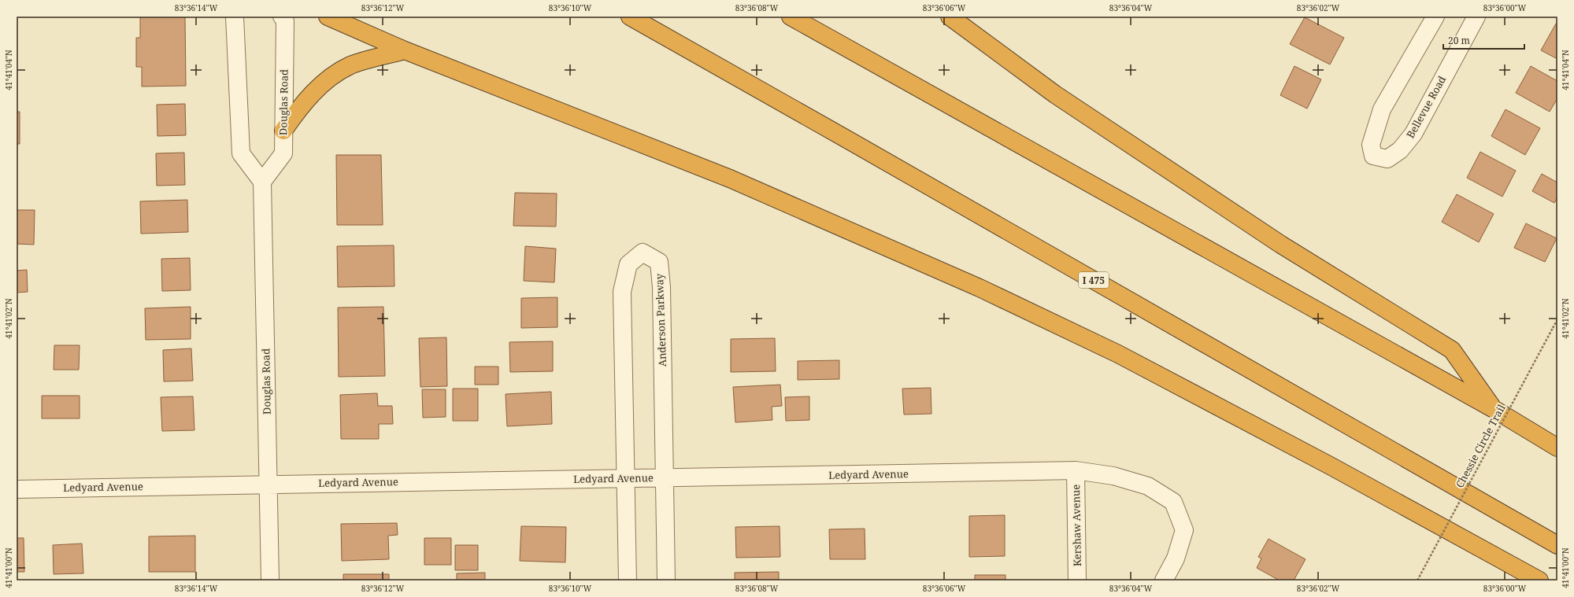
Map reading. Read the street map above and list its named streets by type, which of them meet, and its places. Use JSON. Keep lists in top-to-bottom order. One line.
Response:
{"streets":{"highway":["I 475"],"street":["Douglas Road","Bellevue Road","Anderson Parkway","Ledyard Avenue","Kershaw Avenue"],"path":["Chessie Circle Trail"]},"crossings":[["Douglas Road","Ledyard Avenue"],["Anderson Parkway","Ledyard Avenue"],["Ledyard Avenue","Kershaw Avenue"]],"scale_bar":"20 m","coordinates":["83°36'14\"W","83°36'12\"W","83°36'10\"W","83°36'08\"W","83°36'06\"W","83°36'04\"W","83°36'02\"W","83°36'00\"W","41°41'04\"N","41°41'02\"N","41°41'00\"N"]}
